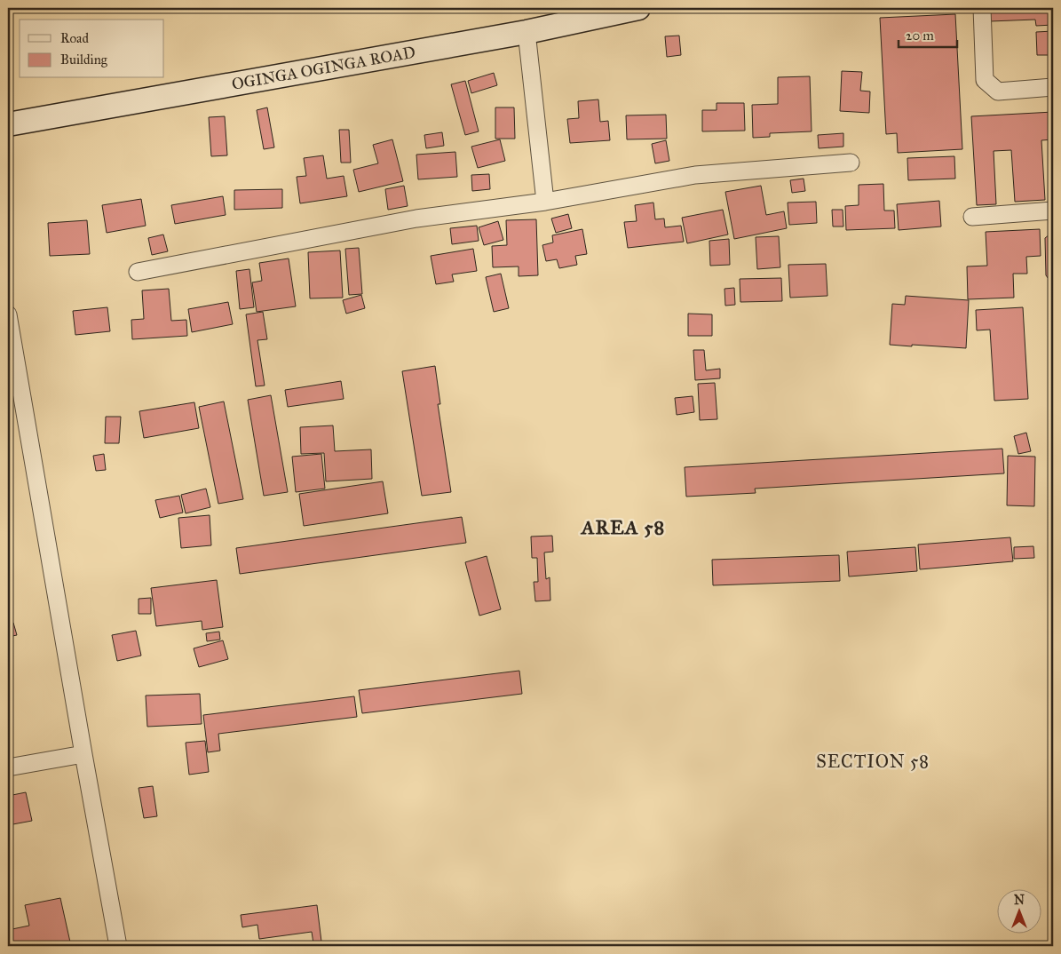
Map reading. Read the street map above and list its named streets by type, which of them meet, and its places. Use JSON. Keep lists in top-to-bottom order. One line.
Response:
{"streets":{"street":["OGINGA OGINGA ROAD"]},"districts":["AREA 58","SECTION 58"],"legend":["Road","Building"],"scale_bar":"20 m","north":"top"}
